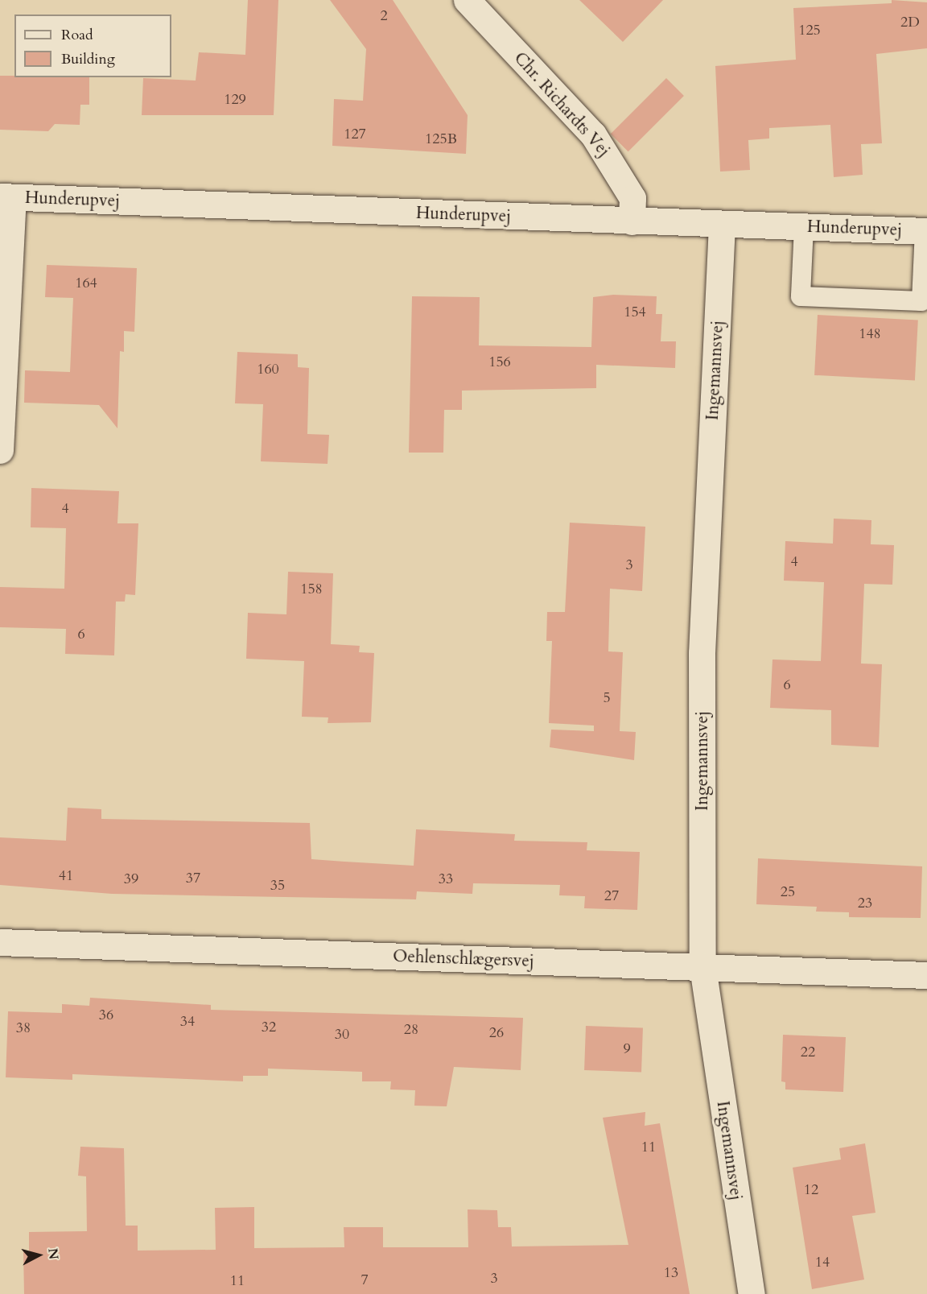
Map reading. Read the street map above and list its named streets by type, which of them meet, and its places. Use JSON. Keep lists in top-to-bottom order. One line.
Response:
{"streets":{"street":["Chr. Richardts Vej","Hunderupvej","Ingemannsvej","Oehlenschlægersvej"]},"crossings":[["Chr. Richardts Vej","Hunderupvej"],["Hunderupvej","Ingemannsvej"],["Ingemannsvej","Oehlenschlægersvej"]],"house_numbers":["2","2D","125","129","127","125B","164","154","148","156","160","4","4","3","158","6","6","5","41","37","39","33","35","25","27","23","36","34","32","38","28","26","30","9","22","11","12","14","13","3","7","11"],"legend":["Road","Building"],"north":"right"}
